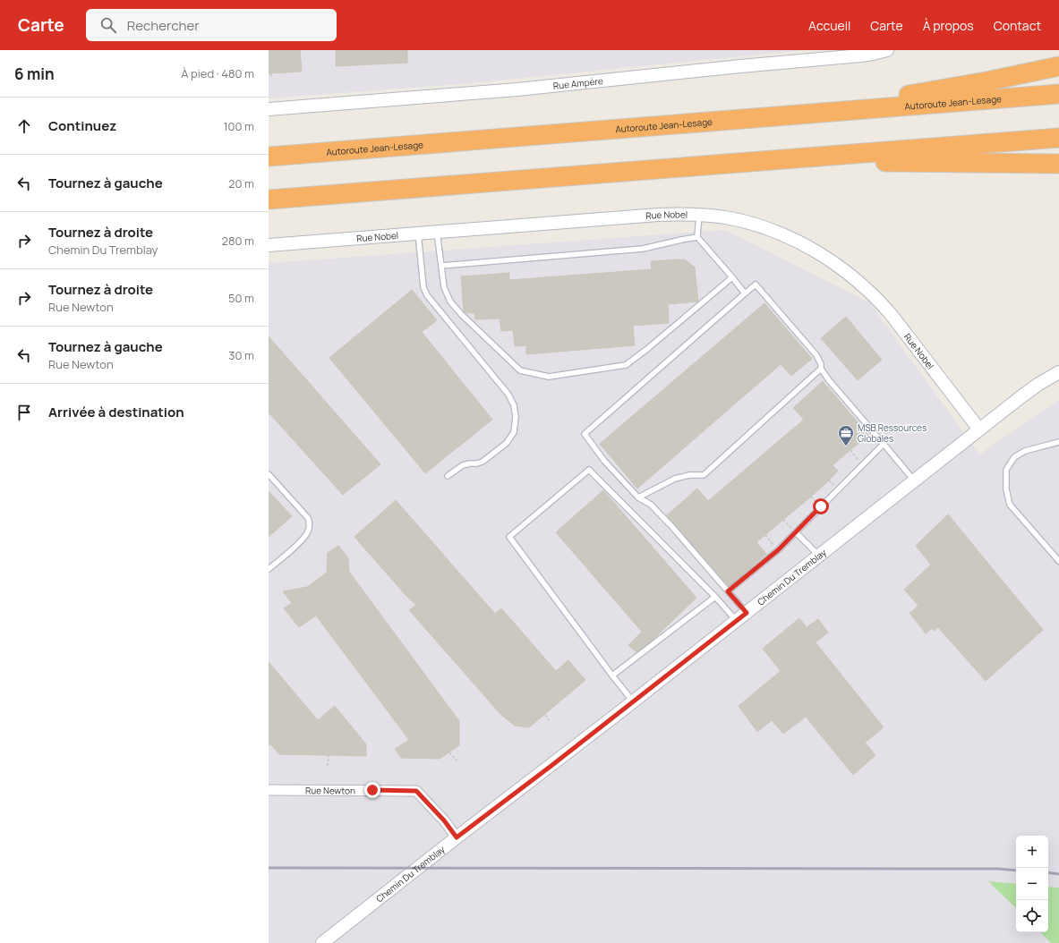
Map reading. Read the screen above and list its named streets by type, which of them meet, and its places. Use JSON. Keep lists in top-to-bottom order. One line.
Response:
{"streets":{"highway":["Autoroute Jean-Lesage"],"street":["Rue Ampère","Rue Nobel","Chemin Du Tremblay","Rue Newton"]},"crossings":[["Rue Nobel","Chemin Du Tremblay"],["Chemin Du Tremblay","Rue Newton"]],"places":{"office":["MSB Ressources Globales"]},"page":{"header":"Carte","search":"Rechercher","nav":["Accueil","Carte","À propos","Contact"],"heading":["6 min","À pied · 480 m"],"list":[["Continuez","100 m"],["Tournez à gauche","20 m"],["Tournez à droite","Chemin Du Tremblay","280 m"],["Tournez à droite","Rue Newton","50 m"],["Tournez à gauche","Rue Newton","30 m"],"Arrivée à destination"],"map_buttons":["+","−"]}}
